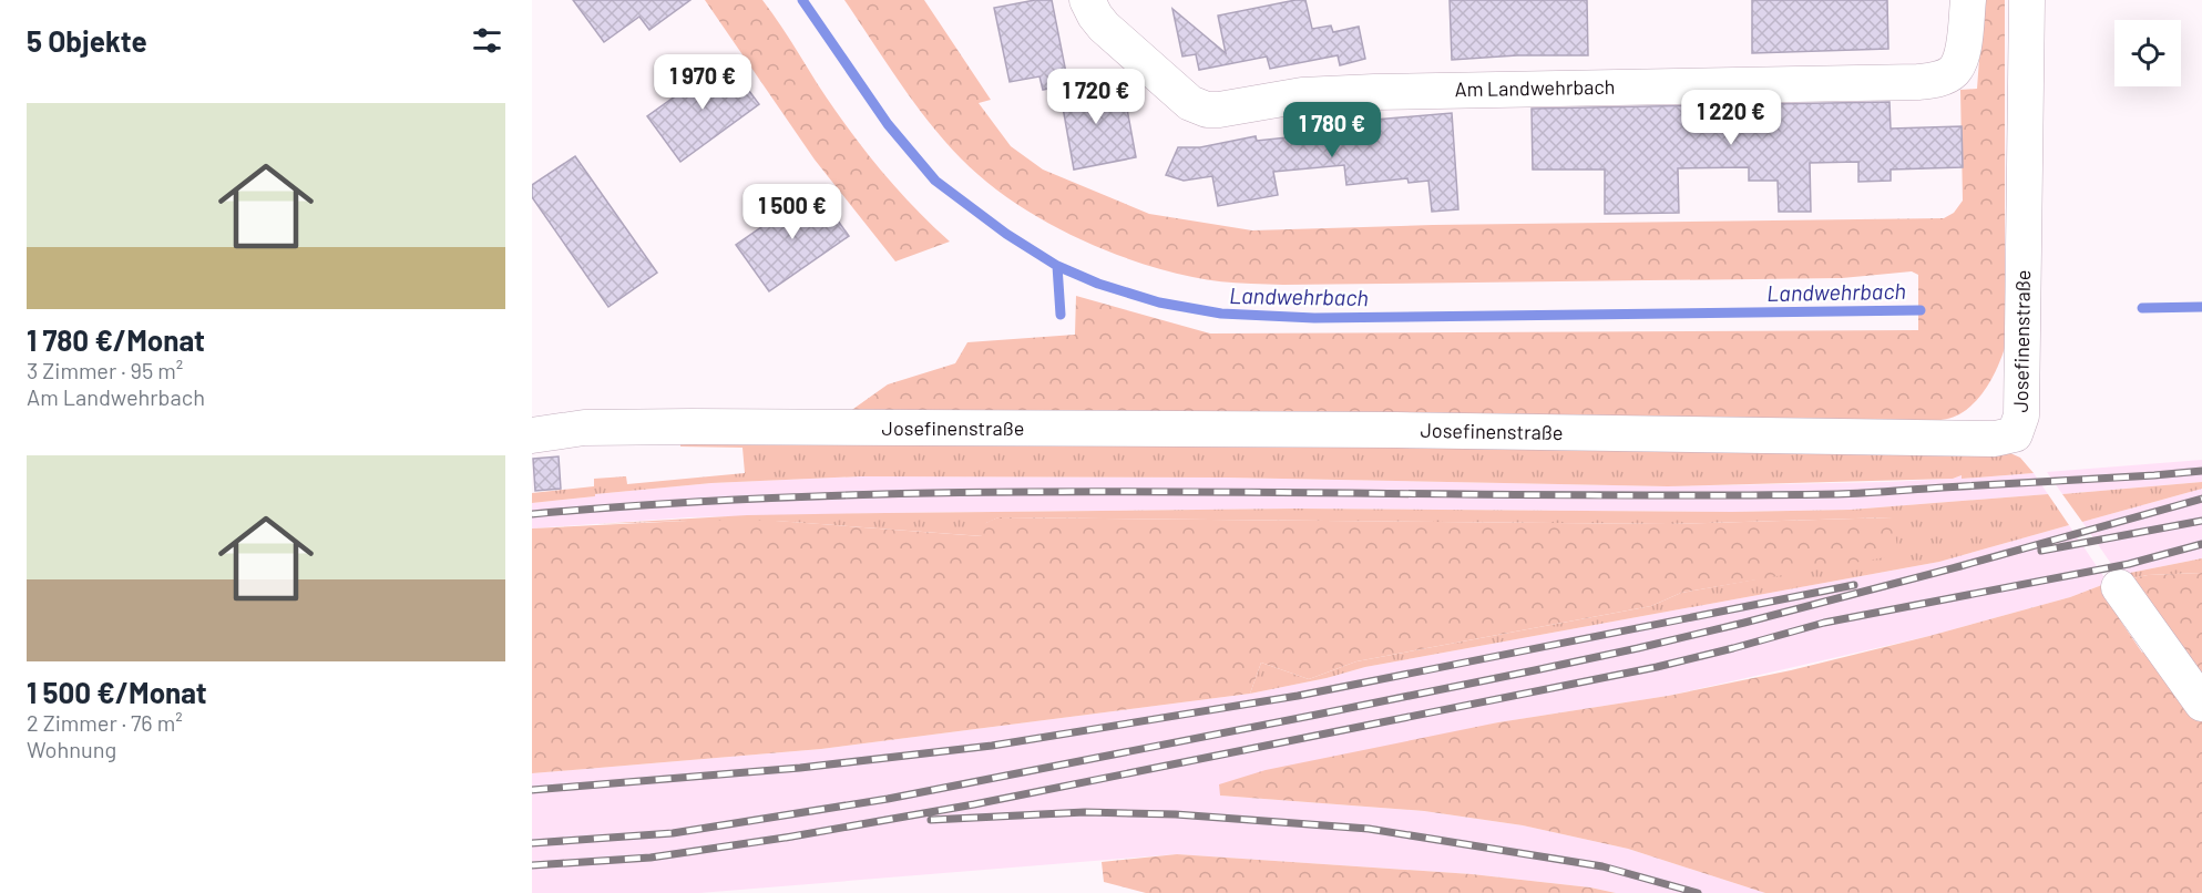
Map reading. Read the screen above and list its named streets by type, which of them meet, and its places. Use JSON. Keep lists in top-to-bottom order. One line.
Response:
{"streets":{"street":["Am Landwehrbach","Josefinenstraße"]},"water":["Landwehrbach"],"page":{"heading":"5 Objekte","price":["1 970 €","1 720 €","1 220 €","1 780 €","1 500 €"],"list":[{"name":"1 780 €/Monat","note":"3 Zimmer · 95 m² · Am Landwehrbach"},{"name":"1 500 €/Monat","note":"2 Zimmer · 76 m² · Wohnung"}]}}
